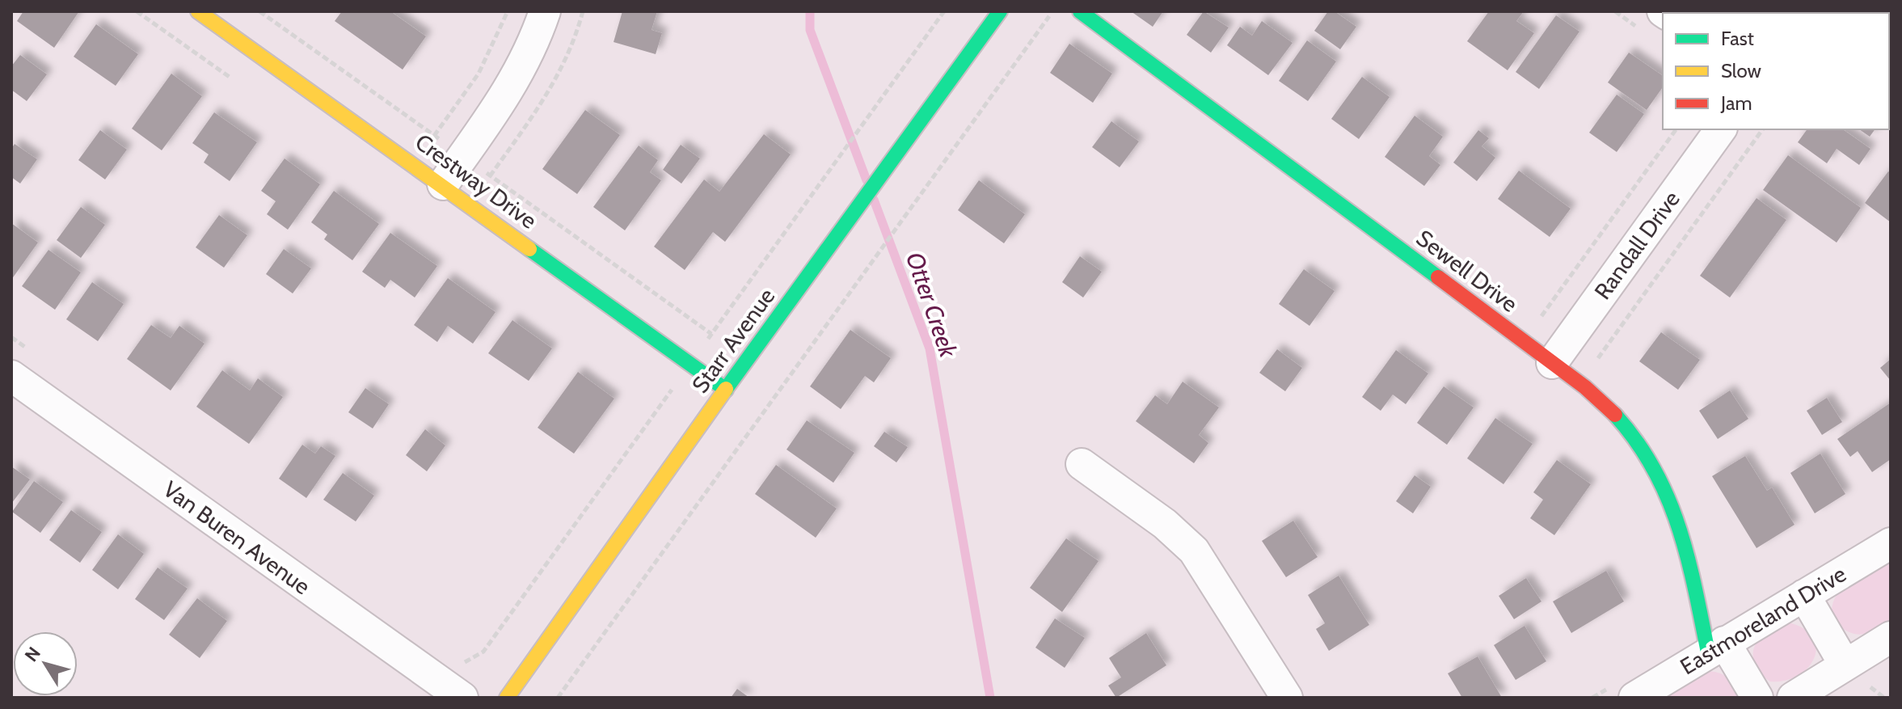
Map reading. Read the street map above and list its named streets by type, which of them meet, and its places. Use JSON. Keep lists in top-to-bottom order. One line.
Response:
{"streets":{"street":["Crestway Drive","Randall Drive","Sewell Drive","Starr Avenue","Van Buren Avenue","Eastmoreland Drive"]},"crossings":[["Crestway Drive","Starr Avenue"],["Randall Drive","Sewell Drive"],["Sewell Drive","Eastmoreland Drive"]],"water":["Otter Creek"],"legend":["Fast","Slow","Jam"],"north":"top left"}
